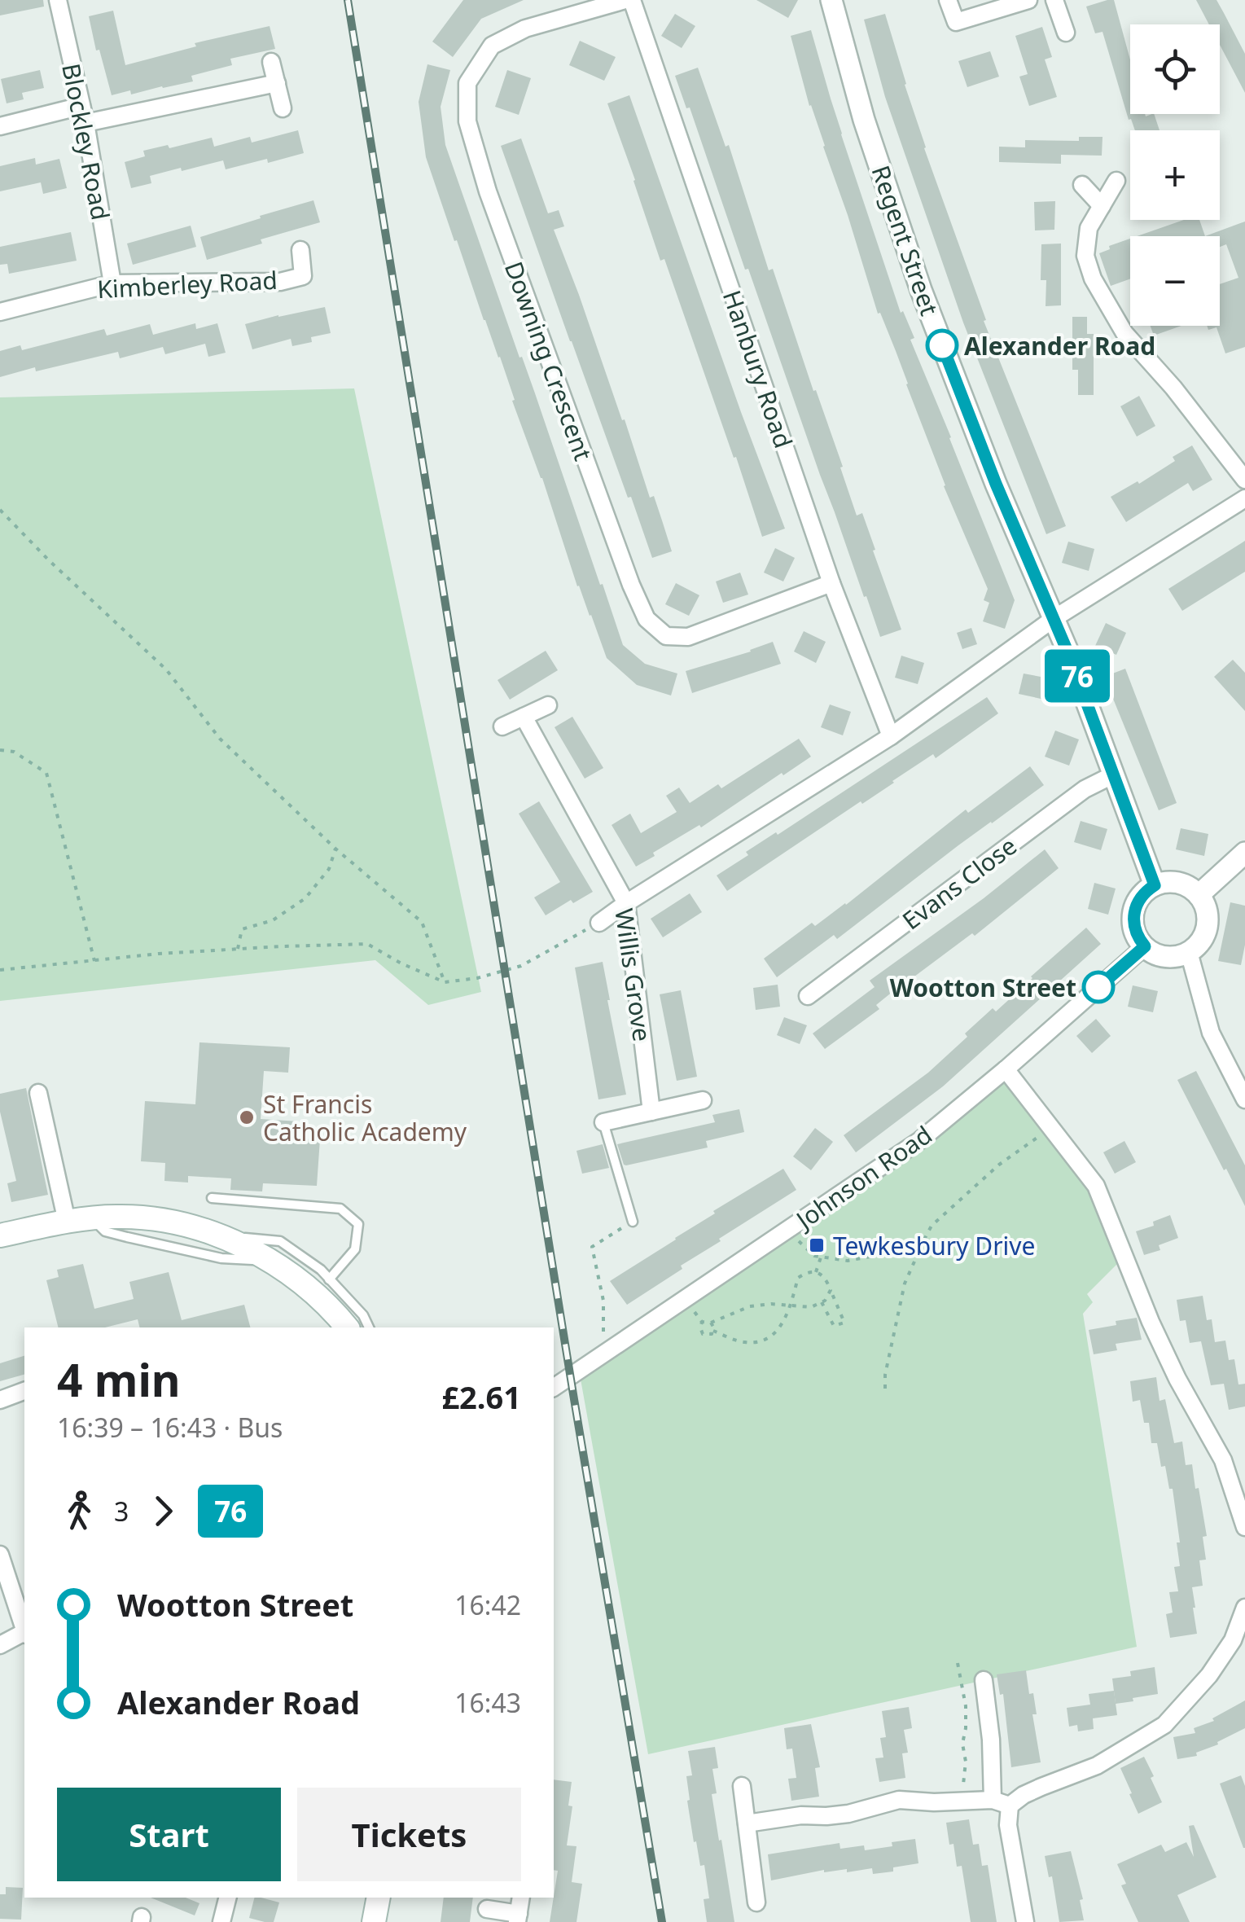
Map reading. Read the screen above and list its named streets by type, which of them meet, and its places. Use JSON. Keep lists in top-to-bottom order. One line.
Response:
{"streets":{"street":["Blockley Road","Regent Street","Kimberley Road","Downing Crescent","Hanbury Road","Evans Close","Willis Grove","Johnson Road"]},"crossings":[["Blockley Road","Kimberley Road"],["Regent Street","Evans Close"],["Regent Street","Johnson Road"],["Downing Crescent","Hanbury Road"]],"places":{"other":["Alexander Road","Wootton Street","St Francis Catholic Academy"],"transit":["Tewkesbury Drive"]},"lines":["bus line 76"],"page":{"on_map":"76","map_buttons":["+","−"],"heading":["4 min","16:39 – 16:43 · Bus","£2.61"],"legs":["3","76"],"list":[{"name":"Wootton Street","value":"16:42"},{"name":"Alexander Road","value":"16:43"}],"buttons":["Start","Tickets"]}}
